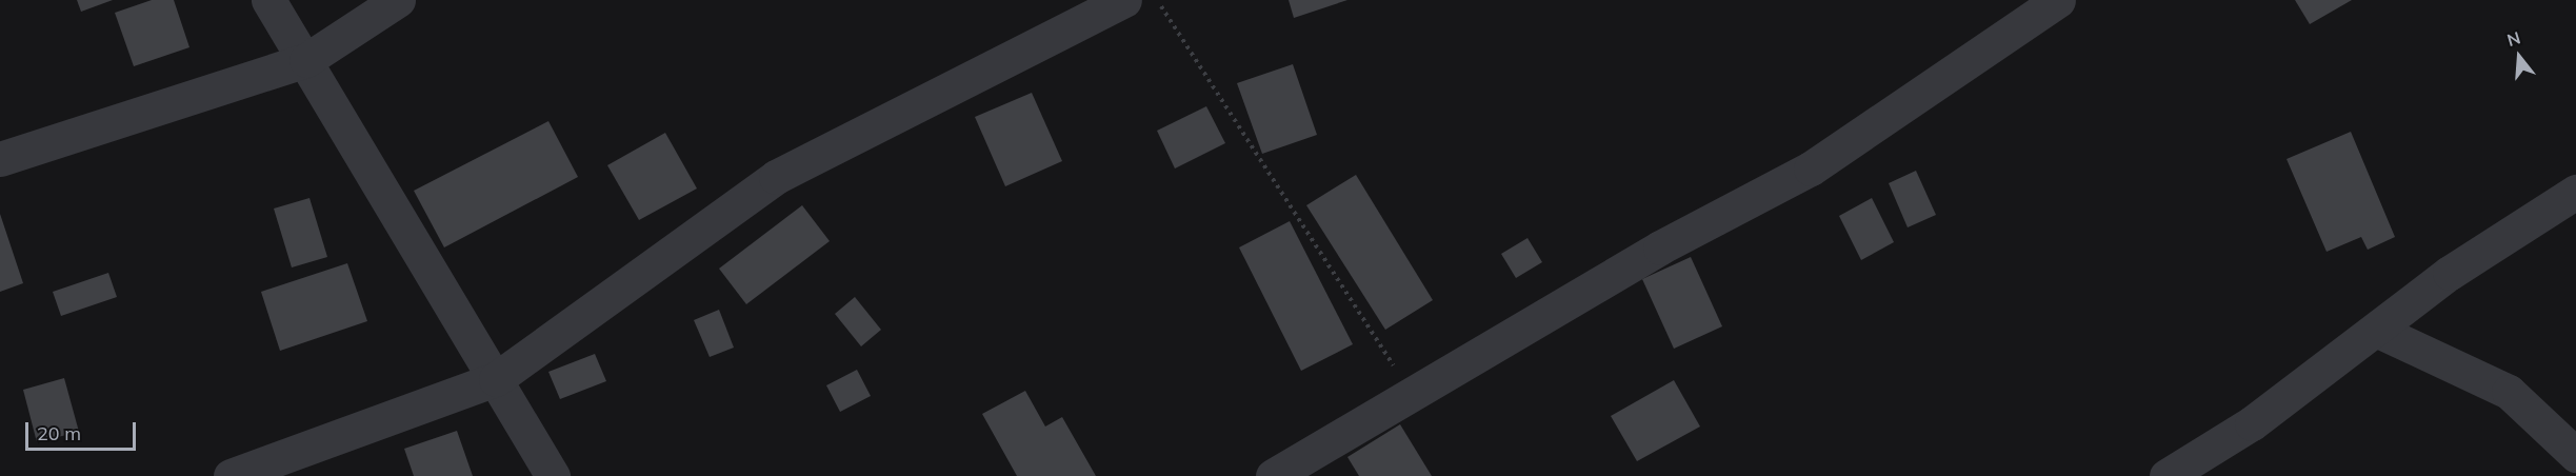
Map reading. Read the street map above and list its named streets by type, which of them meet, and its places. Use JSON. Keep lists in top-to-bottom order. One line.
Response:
{"scale_bar":"20 m","north":"top"}
